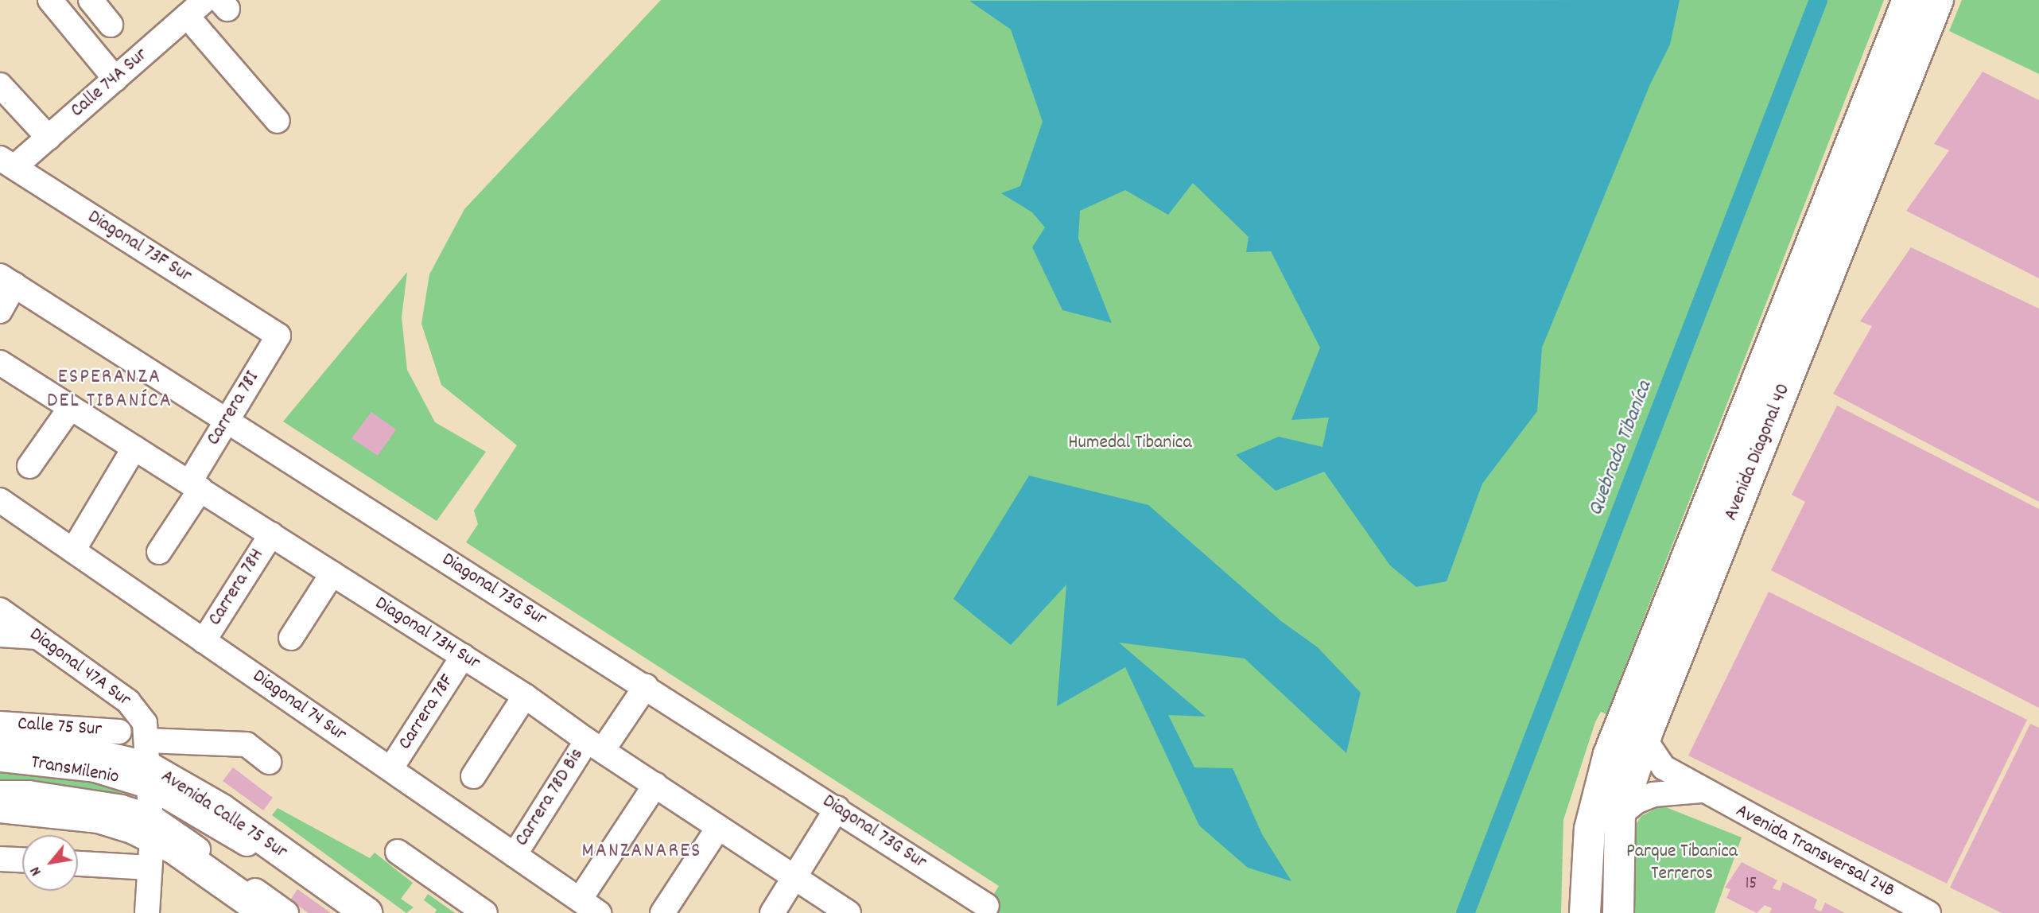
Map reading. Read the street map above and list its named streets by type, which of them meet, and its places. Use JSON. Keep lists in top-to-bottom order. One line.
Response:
{"streets":{"main road":["Avenida Diagonal 40","Avenida Calle 75 Sur"],"street":["Calle 74A Sur","Diagonal 73F Sur","Carrera 78I","Carrera 78H","Diagonal 73G Sur","Diagonal 73H Sur","Diagonal 47A Sur","Diagonal 74 Sur","Carrera 78F","Calle 75 Sur","TransMilenio","Carrera 78D Bis","Avenida Transversal 24B"]},"crossings":[["Calle 74A Sur","Diagonal 73F Sur"],["Diagonal 73F Sur","Carrera 78I"],["Carrera 78I","Diagonal 73G Sur"],["Carrera 78I","Diagonal 73H Sur"],["Avenida Diagonal 40","Avenida Transversal 24B"],["Carrera 78H","Diagonal 73H Sur"],["Carrera 78H","Diagonal 74 Sur"],["Diagonal 73G Sur","Carrera 78D Bis"],["Diagonal 73H Sur","Carrera 78F"],["Diagonal 73H Sur","Carrera 78D Bis"],["Diagonal 47A Sur","TransMilenio"],["Diagonal 47A Sur","Avenida Calle 75 Sur"],["Diagonal 74 Sur","Carrera 78F"],["Diagonal 74 Sur","Carrera 78D Bis"],["TransMilenio","Avenida Calle 75 Sur"]],"districts":["ESPERANZA DEL TIBANÍCA","MANZANARES"],"water":["Quebrada Tibaníca"],"parks":["Humedal Tibanica","Parque Tibanica Terreros"],"house_numbers":["15"],"north":"bottom left"}
